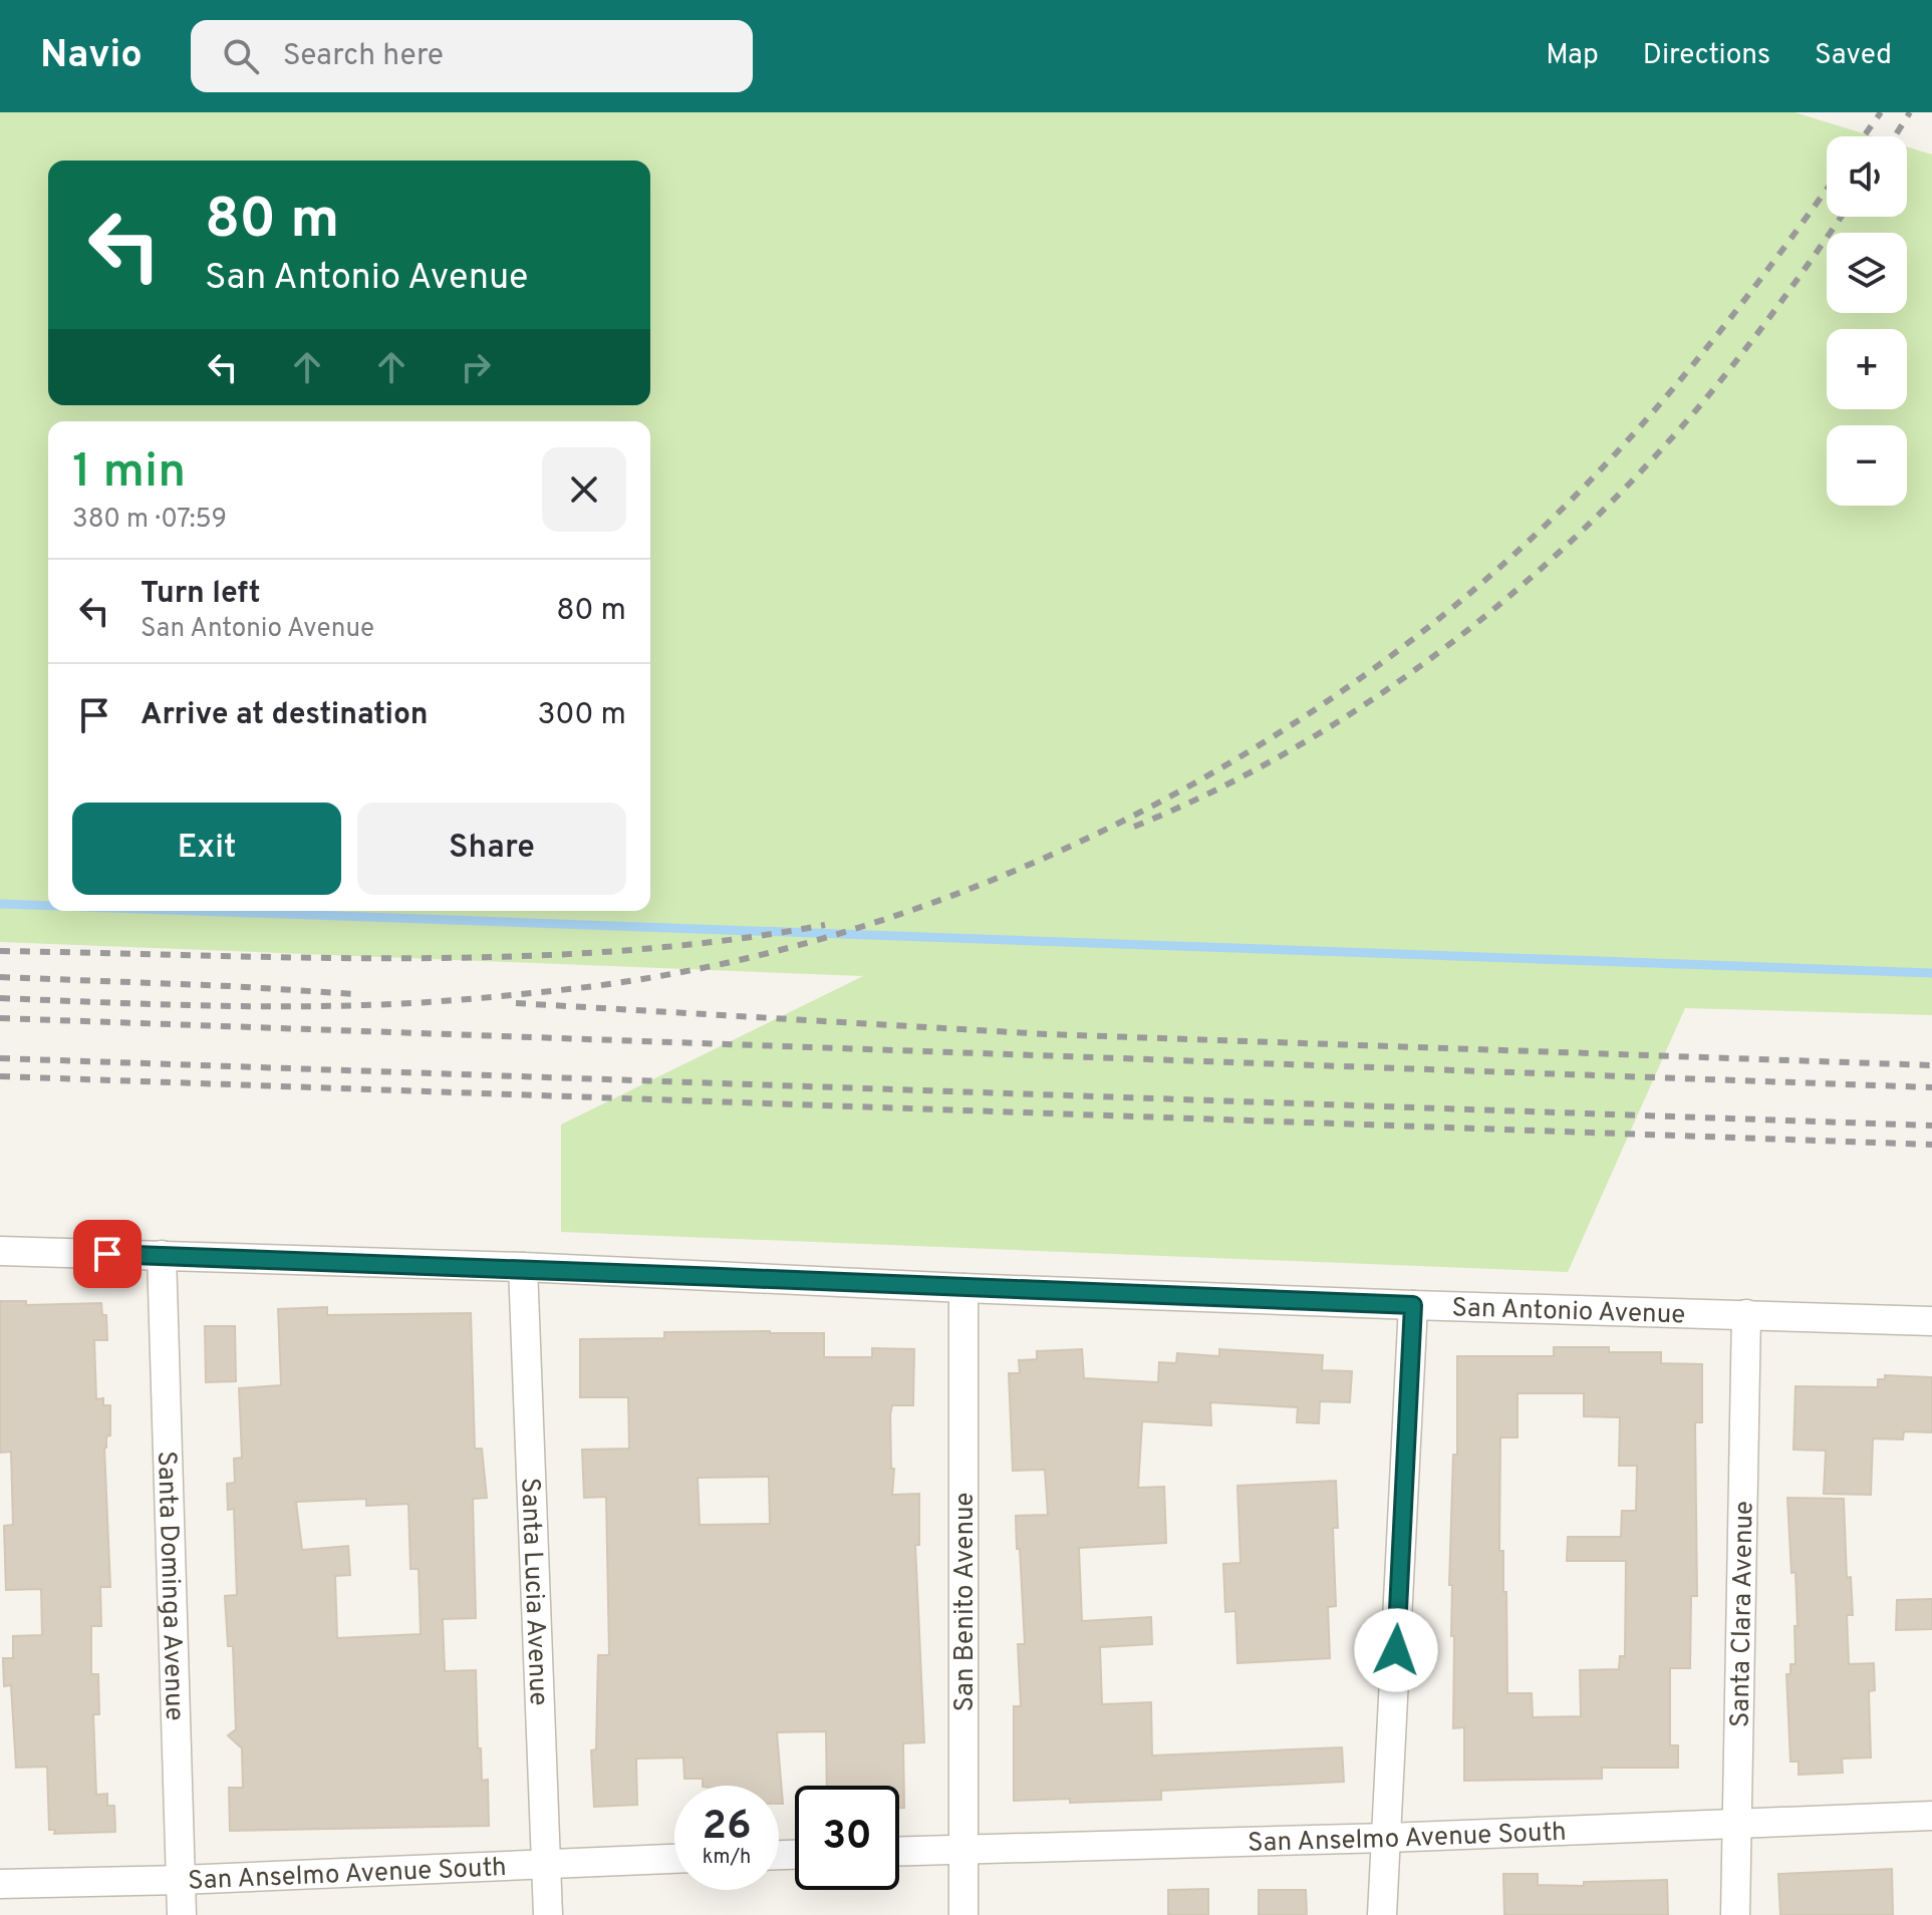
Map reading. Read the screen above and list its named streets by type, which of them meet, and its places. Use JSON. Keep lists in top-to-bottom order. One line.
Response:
{"streets":{"street":["San Antonio Avenue","Santa Dominga Avenue","Santa Lucia Avenue","San Benito Avenue","Santa Clara Avenue","San Anselmo Avenue South"]},"crossings":[["San Antonio Avenue","Santa Dominga Avenue"],["San Antonio Avenue","Santa Lucia Avenue"],["San Antonio Avenue","San Benito Avenue"],["San Antonio Avenue","Santa Clara Avenue"],["Santa Dominga Avenue","San Anselmo Avenue South"],["Santa Lucia Avenue","San Anselmo Avenue South"],["San Benito Avenue","San Anselmo Avenue South"],["Santa Clara Avenue","San Anselmo Avenue South"]],"page":{"header":"Navio","search":"Search here","nav":["Map","Directions","Saved"],"map_buttons":["+","−"],"turn":["80 m","San Antonio Avenue"],"heading":["1 min","380 m · 07:59"],"list":[{"name":"Turn left","note":"San Antonio Avenue","value":"80 m"},{"name":"Arrive at destination","value":"300 m"}],"buttons":["Exit","Share"],"speed":"26 km/h","limit":"30"}}
